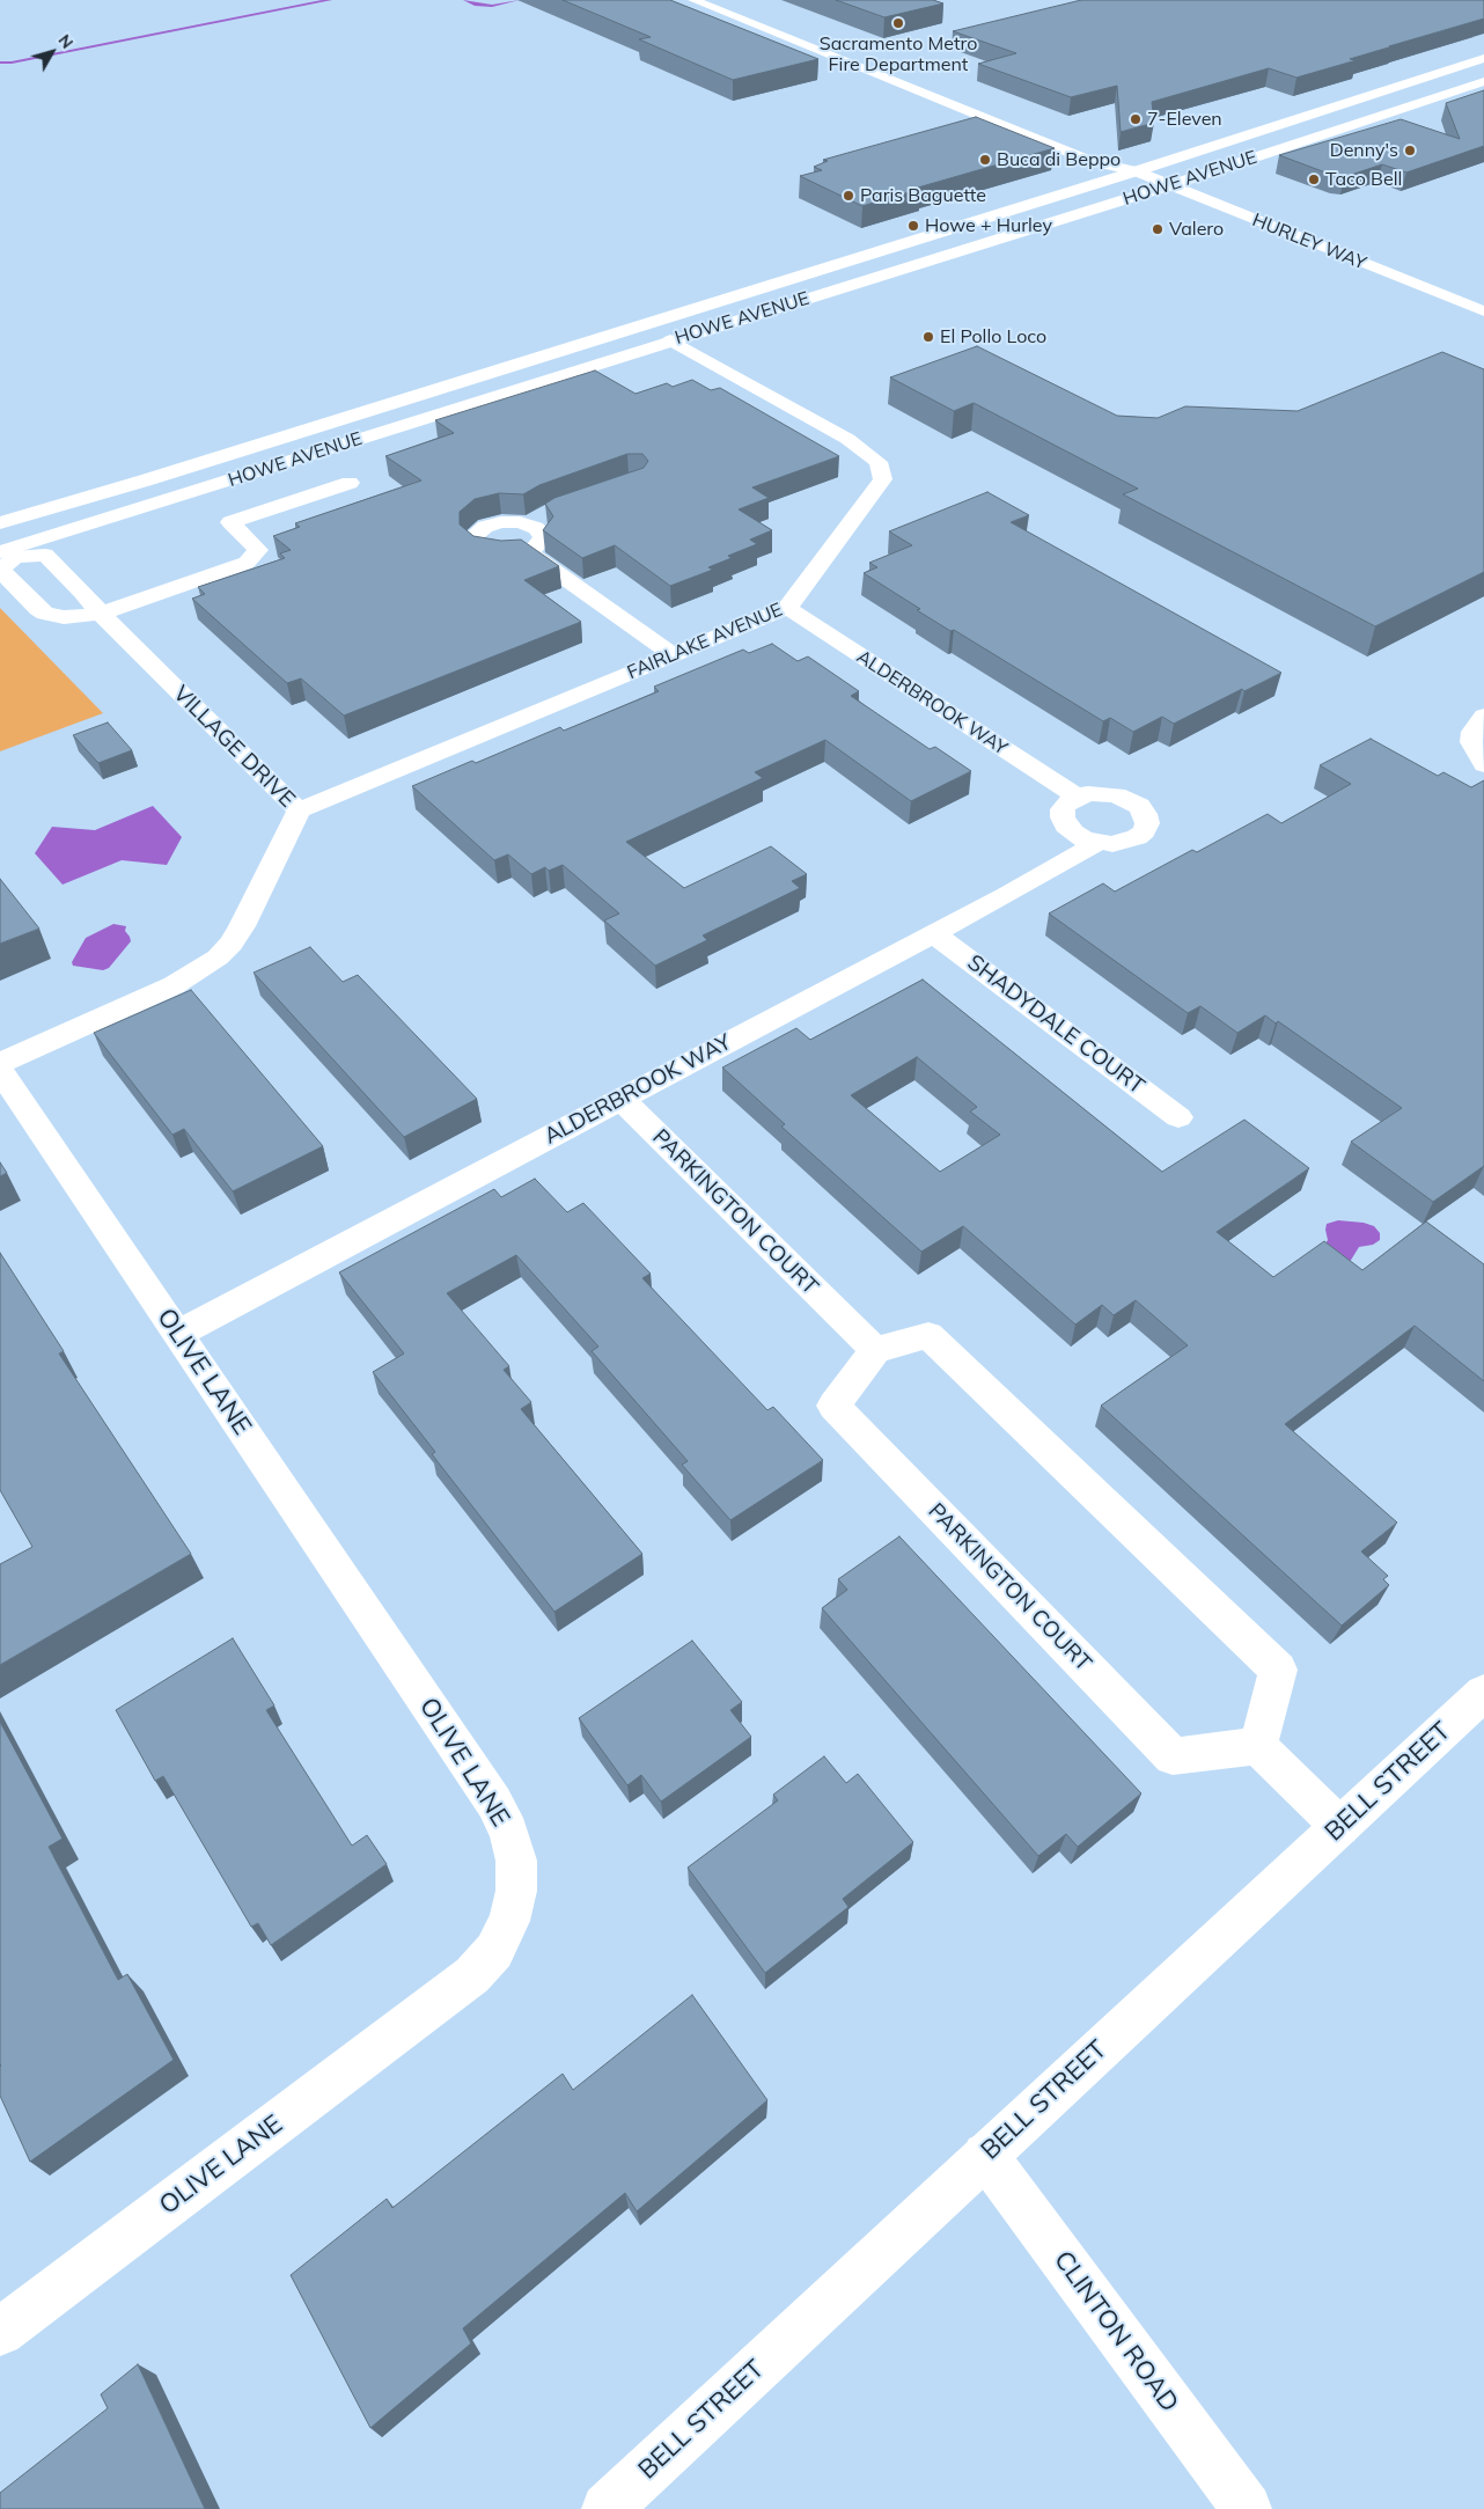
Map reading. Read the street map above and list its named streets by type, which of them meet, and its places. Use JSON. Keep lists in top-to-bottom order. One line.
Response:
{"streets":{"street":["HOWE AVENUE","HURLEY WAY","FAIRLAKE AVENUE","ALDERBROOK WAY","VILLAGE DRIVE","SHADYDALE COURT","PARKINGTON COURT","OLIVE LANE","BELL STREET","CLINTON ROAD"]},"crossings":[["HOWE AVENUE","HURLEY WAY"],["HOWE AVENUE","FAIRLAKE AVENUE"],["HOWE AVENUE","VILLAGE DRIVE"],["FAIRLAKE AVENUE","ALDERBROOK WAY"],["FAIRLAKE AVENUE","VILLAGE DRIVE"],["ALDERBROOK WAY","SHADYDALE COURT"],["ALDERBROOK WAY","PARKINGTON COURT"],["ALDERBROOK WAY","OLIVE LANE"],["BELL STREET","CLINTON ROAD"]],"places":["Sacramento Metro Fire Department","7-Eleven","Denny's","Buca di Beppo","Taco Bell","Paris Baguette","Howe + Hurley","Valero","El Pollo Loco"],"north":"top right"}
